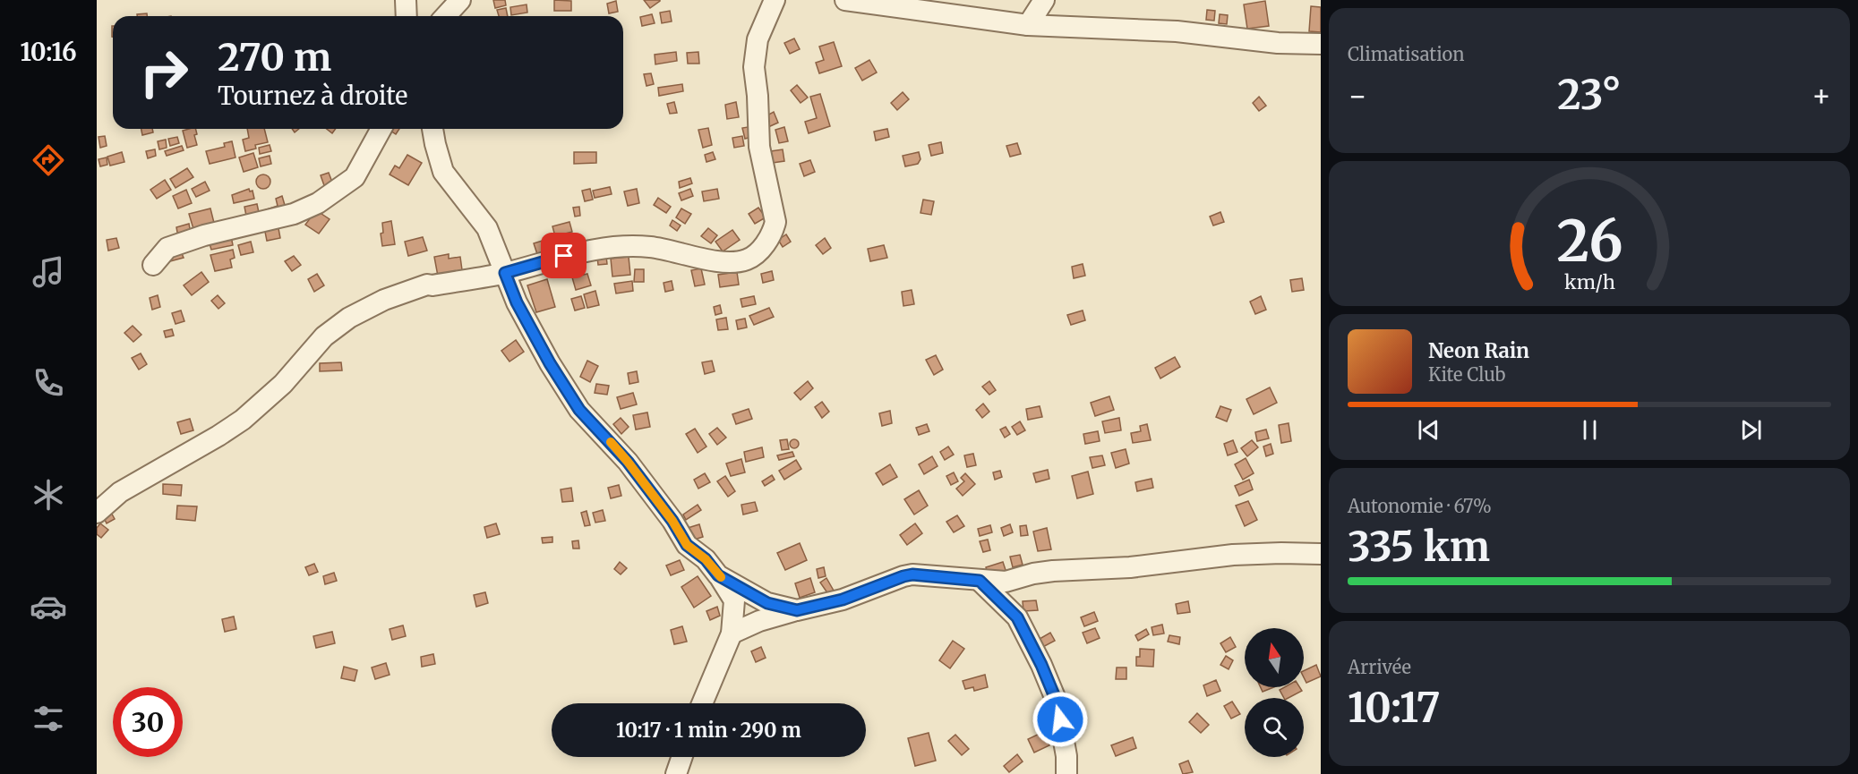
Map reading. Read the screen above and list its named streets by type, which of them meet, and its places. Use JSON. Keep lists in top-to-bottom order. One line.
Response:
{"north":"top","page":{"tabs":"10:16","tile":["Climatisation",["Autonomie · 67%","335 km"],["Arrivée","10:17"]],"turn":["270 m","Tournez à droite"],"heat":["−","23°","+"],"song":["Neon Rain","Kite Club"],"limit":"30","trip":"10:17 · 1 min · 290 m","gauge":["26","km/h"]}}
